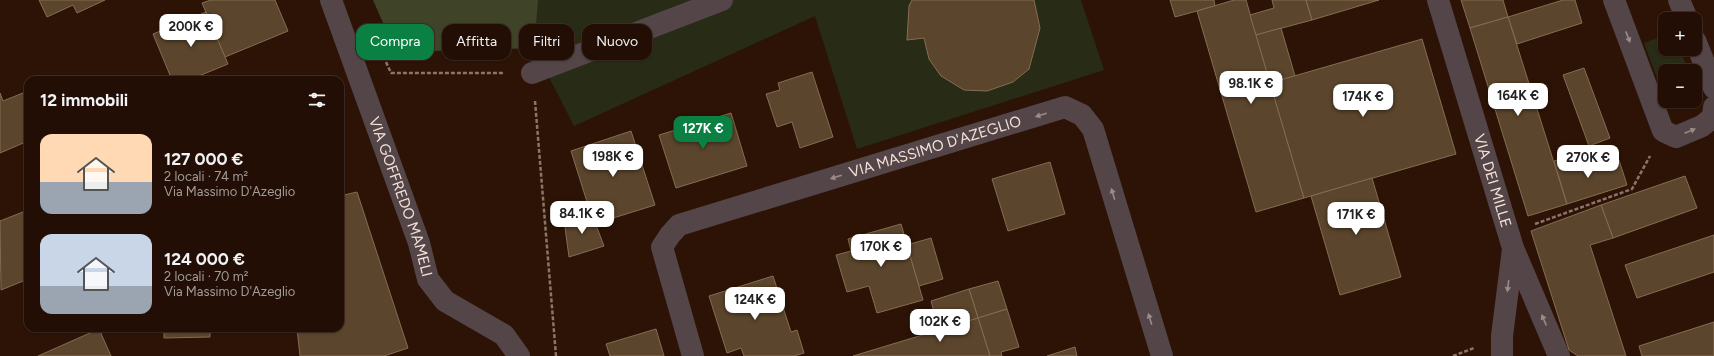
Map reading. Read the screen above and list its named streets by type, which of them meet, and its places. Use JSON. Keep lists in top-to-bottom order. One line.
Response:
{"streets":{"street":["VIA MASSIMO D'AZEGLIO","VIA DEI MILLE","VIA GOFFREDO MAMELI"]},"page":{"map_buttons":["+","−"],"price":["200K €","98.1K €","164K €","174K €","127K €","198K €","270K €","84.1K €","171K €","170K €","124K €","102K €"],"chip":["Compra","Affitta","Filtri","Nuovo"],"heading":"12 immobili","list":[{"name":"127 000 €","note":"2 locali · 74 m² · Via Massimo D'Azeglio"},{"name":"124 000 €","note":"2 locali · 70 m² · Via Massimo D'Azeglio"}]}}
